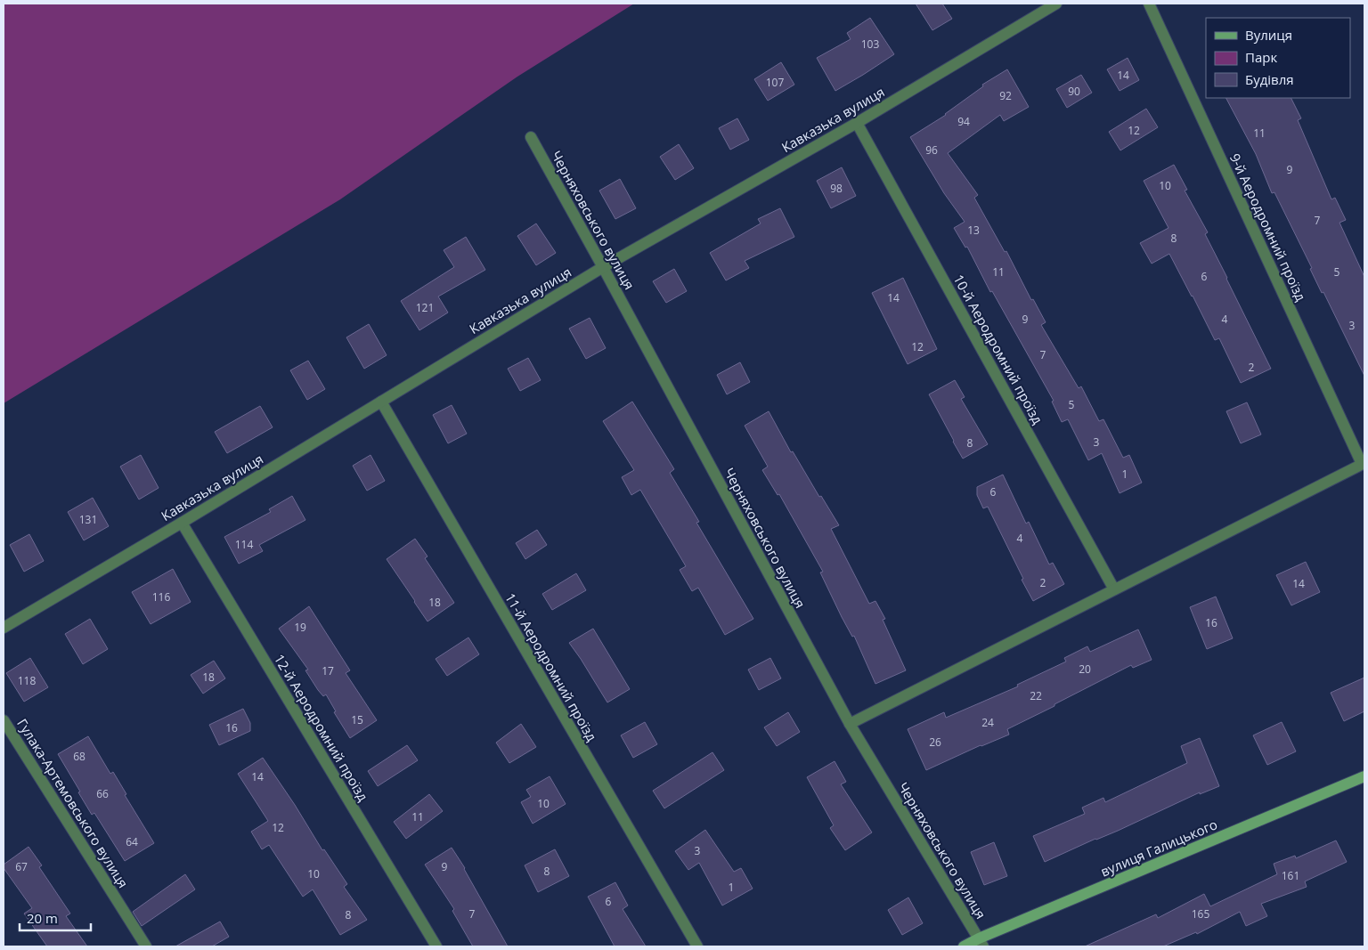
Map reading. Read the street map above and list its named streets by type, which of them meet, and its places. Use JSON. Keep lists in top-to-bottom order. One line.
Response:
{"streets":{"street":["Кавказька вулиця","Черняховського вулиця","9-й Аеродромний проїзд","10-й Аеродромний проїзд","11-й Аеродромний проїзд","12-й Аеродромний проїзд","Гулака-Артемовського вулиця","вулиця Галицького"]},"crossings":[["Кавказька вулиця","Черняховського вулиця"],["Кавказька вулиця","10-й Аеродромний проїзд"],["Кавказька вулиця","11-й Аеродромний проїзд"],["Кавказька вулиця","12-й Аеродромний проїзд"],["Черняховського вулиця","вулиця Галицького"]],"house_numbers":["103","14","107","90","92","94","12","11","96","9","10","98","7","13","8","11","5","6","14","121","9","4","3","12","7","2","5","3","8","1","6","131","4","114","2","14","116","18","16","19","20","17","18","118","22","15","24","16","26","68","14","66","10","11","12","64","3","67","9","8","10","161","1","6","7","165","8"],"legend":["Вулиця","Парк","Будівля"],"scale_bar":"20 m"}
